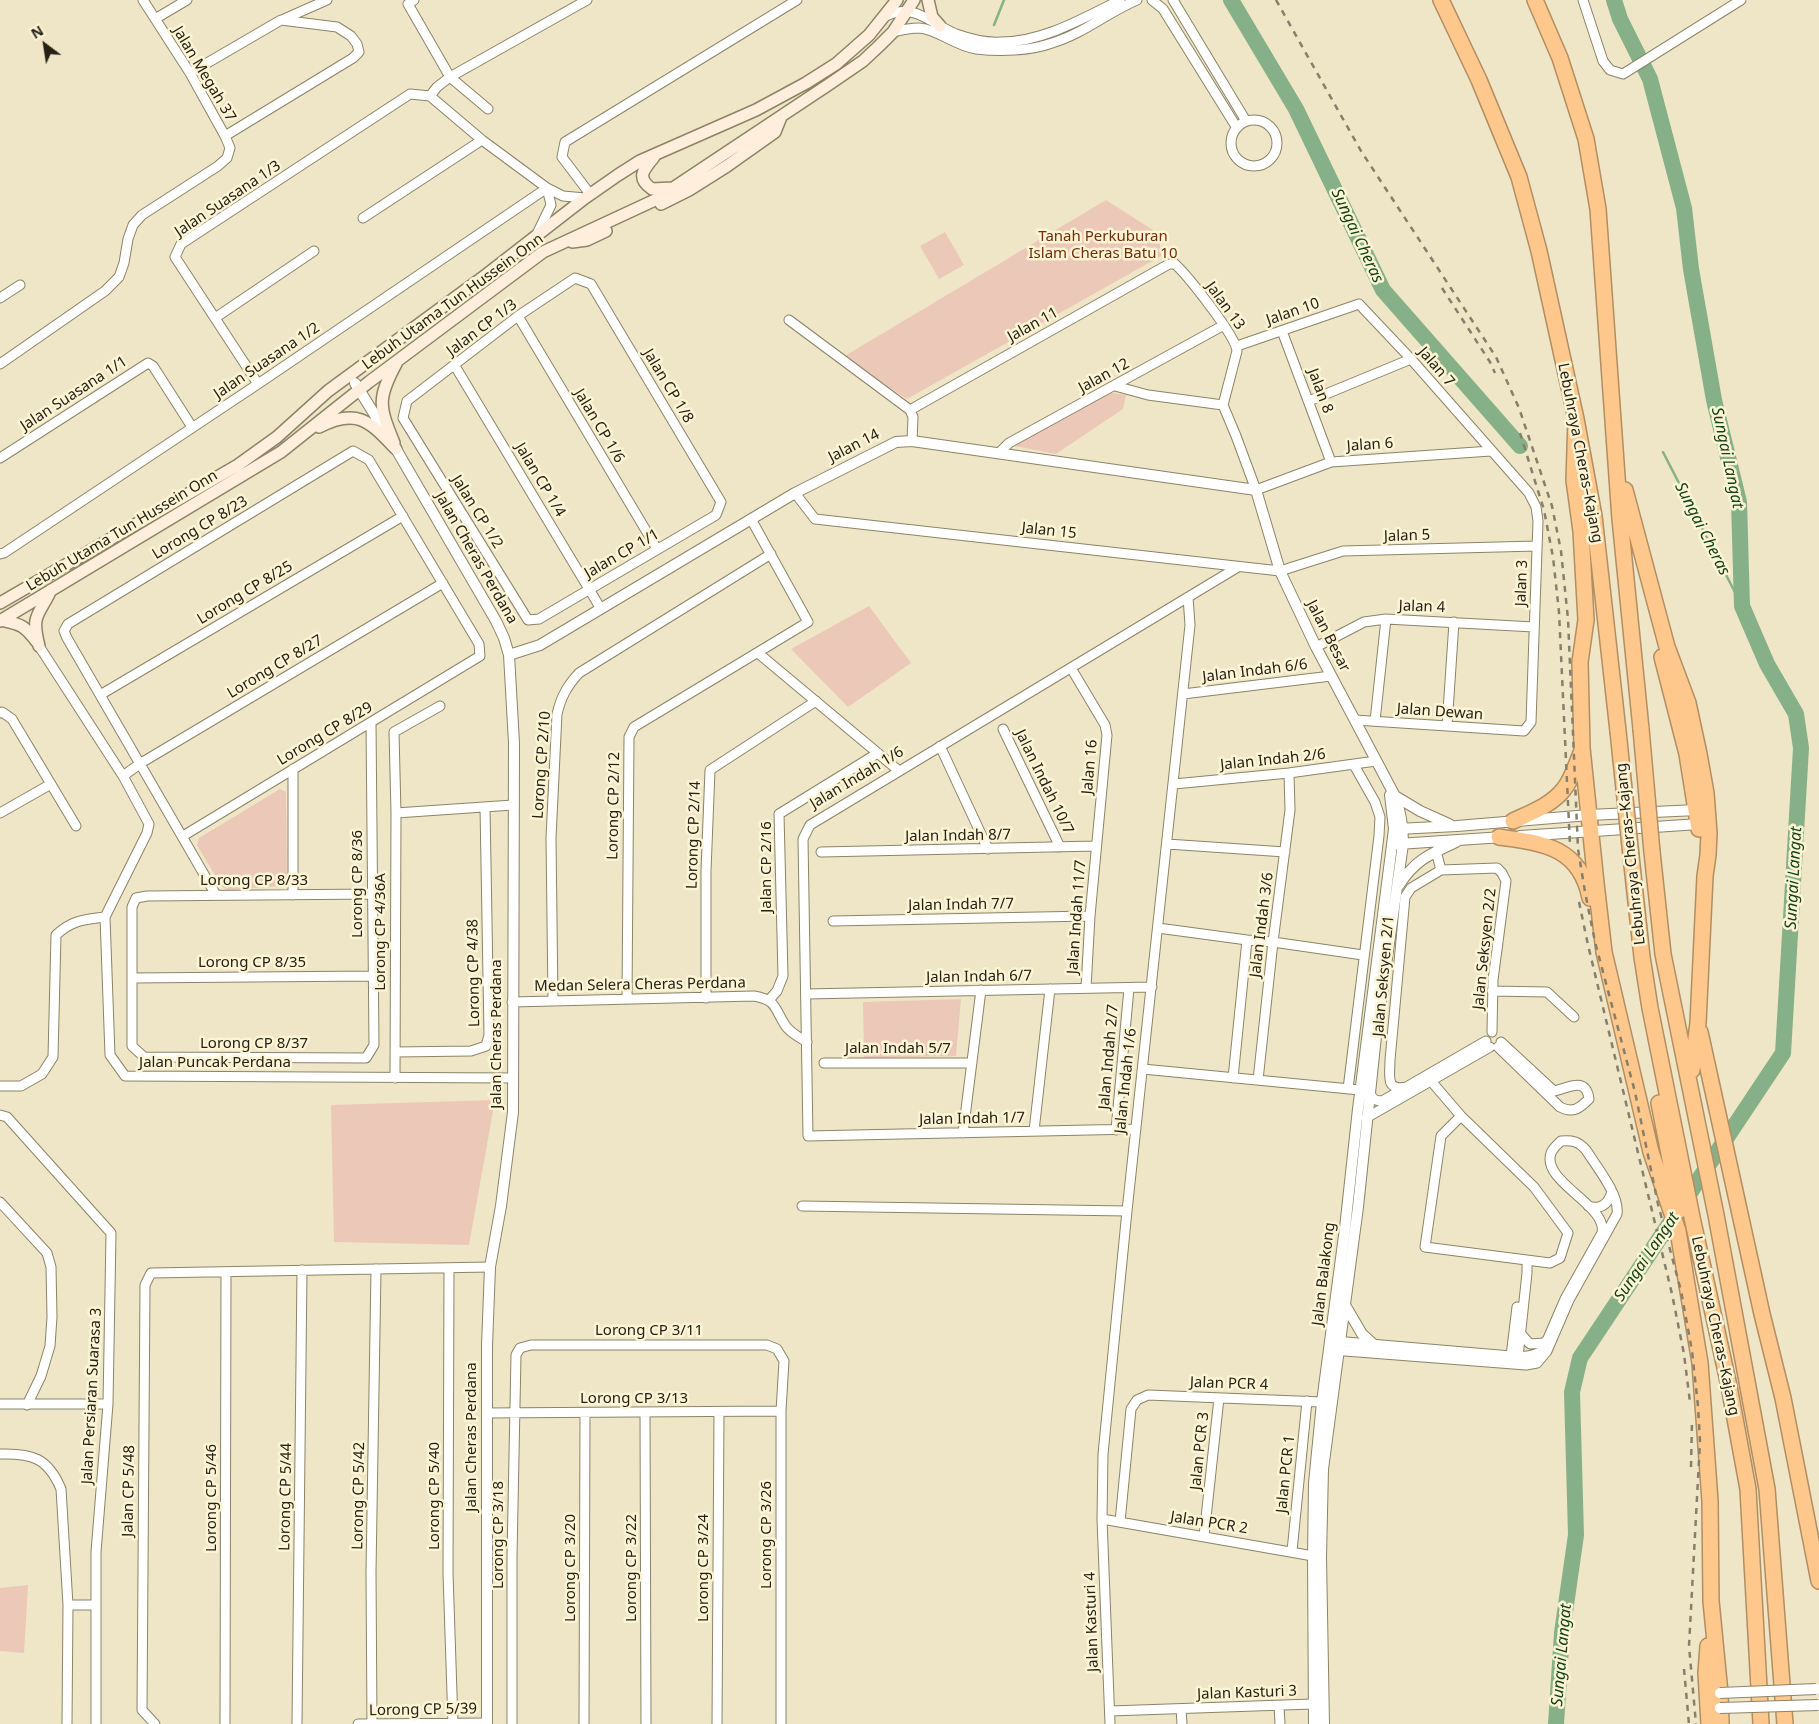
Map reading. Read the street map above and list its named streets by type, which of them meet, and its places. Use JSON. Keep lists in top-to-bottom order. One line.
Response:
{"streets":{"highway":["Lebuhraya Cheras–Kajang"],"main road":["Lebuh Utama Tun Hussein Onn"],"street":["Jalan Megah 37","Jalan Suasana 1/3","Jalan 13","Jalan 10","Jalan 11","Jalan CP 1/3","Jalan Suasana 1/2","Jalan 7","Jalan 12","Jalan CP 1/8","Jalan 8","Jalan Suasana 1/1","Jalan CP 1/6","Jalan 6","Jalan 14","Jalan CP 1/4","Jalan CP 1/2","Lorong CP 8/23","Jalan 15","Jalan 5","Jalan CP 1/1","Jalan Cheras Perdana","Jalan 3","Lorong CP 8/25","Jalan 4","Jalan Besar","Lorong CP 8/27","Jalan Indah 6/6","Jalan Dewan","Lorong CP 8/29","Jalan Indah 2/6","Lorong CP 2/10","Jalan 16","Jalan Indah 1/6","Jalan Indah 10/7","Lorong CP 2/12","Lorong CP 2/14","Jalan Indah 8/7","Jalan CP 2/16","Lorong CP 8/33","Lorong CP 8/36","Jalan Indah 7/7","Jalan Indah 11/7","Jalan Indah 3/6","Lorong CP 4/36A","Jalan Seksyen 2/2","Lorong CP 8/35","Lorong CP 4/38","Jalan Seksyen 2/1","Jalan Indah 6/7","Medan Selera Cheras Perdana","Lorong CP 8/37","Jalan Indah 5/7","Jalan Indah 2/7","Jalan Puncak Perdana","Jalan Indah 1/7","Jalan Balakong","Lorong CP 3/11","Jalan PCR 4","Jalan Persiaran Suarasa 3","Lorong CP 3/13","Jalan PCR 3","Jalan PCR 1","Jalan CP 5/48","Lorong CP 5/42","Lorong CP 5/40","Lorong CP 5/44","Lorong CP 5/46","Jalan PCR 2","Lorong CP 3/18","Lorong CP 3/26","Lorong CP 3/20","Lorong CP 3/22","Lorong CP 3/24","Jalan Kasturi 4","Jalan Kasturi 3","Lorong CP 5/39"]},"crossings":[["Jalan Suasana 1/3","Jalan Suasana 1/2"],["Lebuh Utama Tun Hussein Onn","Jalan Cheras Perdana"],["Jalan 13","Jalan 10"],["Jalan 13","Jalan 11"],["Jalan 13","Jalan 12"],["Jalan 10","Jalan 7"],["Jalan 10","Jalan 8"],["Jalan CP 1/3","Jalan CP 1/8"],["Jalan CP 1/3","Jalan CP 1/6"],["Jalan CP 1/3","Jalan CP 1/4"],["Jalan CP 1/3","Jalan CP 1/2"],["Jalan Suasana 1/2","Jalan Suasana 1/1"],["Jalan 7","Jalan 6"],["Jalan 7","Jalan 3"],["Jalan 12","Jalan 14"],["Jalan CP 1/8","Jalan CP 1/1"],["Jalan 8","Jalan 6"],["Jalan CP 1/6","Jalan CP 1/1"],["Jalan 6","Jalan 14"],["Jalan 6","Jalan 3"],["Jalan 6","Jalan Besar"],["Jalan 14","Jalan CP 1/4"],["Jalan 14","Jalan 15"],["Jalan 14","Jalan Cheras Perdana"],["Jalan 14","Jalan Besar"],["Jalan CP 1/4","Jalan CP 1/1"],["Jalan CP 1/2","Jalan CP 1/1"],["Lorong CP 8/23","Lorong CP 8/25"],["Jalan 15","Jalan 5"],["Jalan 15","Jalan Besar"],["Jalan 15","Jalan Indah 1/6"],["Jalan 5","Jalan 3"],["Jalan 5","Jalan Besar"],["Jalan Cheras Perdana","Medan Selera Cheras Perdana"],["Jalan Cheras Perdana","Jalan Puncak Perdana"],["Jalan Cheras Perdana","Lorong CP 3/13"],["Jalan Cheras Perdana","Lorong CP 5/39"],["Jalan 3","Jalan 4"],["Jalan 3","Jalan Dewan"],["Jalan 4","Jalan Besar"],["Jalan Besar","Jalan Indah 6/6"],["Jalan Besar","Jalan Dewan"],["Jalan Besar","Jalan Indah 2/6"],["Lorong CP 8/27","Lorong CP 8/29"],["Lorong CP 8/27","Jalan Puncak Perdana"],["Jalan Indah 6/6","Jalan Indah 1/6"],["Lorong CP 8/29","Lorong CP 8/36"],["Jalan Indah 2/6","Jalan Indah 1/6"],["Jalan Indah 2/6","Jalan Indah 3/6"],["Lorong CP 2/10","Lorong CP 2/12"],["Lorong CP 2/10","Medan Selera Cheras Perdana"],["Jalan 16","Jalan Indah 1/6"],["Jalan 16","Jalan Indah 8/7"],["Jalan 16","Jalan Indah 11/7"],["Jalan Indah 1/6","Jalan Indah 6/7"],["Jalan Indah 1/6","Jalan Indah 1/7"],["Jalan Indah 1/6","Jalan PCR 2"],["Jalan Indah 1/6","Jalan Kasturi 4"],["Jalan Indah 10/7","Jalan Indah 8/7"],["Lorong CP 2/12","Medan Selera Cheras Perdana"],["Lorong CP 2/14","Medan Selera Cheras Perdana"],["Jalan Indah 8/7","Jalan Indah 11/7"],["Jalan CP 2/16","Medan Selera Cheras Perdana"],["Lorong CP 8/33","Lorong CP 8/36"],["Lorong CP 8/33","Lorong CP 8/35"],["Lorong CP 8/33","Lorong CP 8/37"],["Lorong CP 8/36","Lorong CP 8/35"],["Lorong CP 8/36","Lorong CP 8/37"],["Jalan Indah 7/7","Jalan Indah 11/7"],["Jalan Indah 11/7","Jalan Indah 6/7"],["Lorong CP 4/36A","Lorong CP 4/38"],["Lorong CP 4/36A","Jalan Puncak Perdana"],["Jalan Seksyen 2/2","Jalan Seksyen 2/1"],["Lorong CP 8/35","Lorong CP 8/37"],["Jalan Indah 6/7","Jalan Indah 2/7"],["Jalan Indah 2/7","Jalan Indah 1/7"],["Jalan Balakong","Jalan PCR 4"],["Jalan Balakong","Jalan PCR 2"],["Jalan Balakong","Jalan Kasturi 3"],["Lorong CP 3/11","Lorong CP 3/18"],["Lorong CP 3/11","Lorong CP 3/26"],["Jalan PCR 4","Jalan PCR 3"],["Jalan PCR 4","Jalan PCR 1"],["Jalan PCR 4","Jalan PCR 2"],["Lorong CP 3/13","Lorong CP 3/18"],["Lorong CP 3/13","Lorong CP 3/26"],["Lorong CP 3/13","Lorong CP 3/20"],["Lorong CP 3/13","Lorong CP 3/22"],["Lorong CP 3/13","Lorong CP 3/24"],["Jalan PCR 3","Jalan PCR 2"],["Jalan PCR 1","Jalan PCR 2"],["Jalan CP 5/48","Lorong CP 5/46"],["Lorong CP 5/42","Lorong CP 5/39"],["Lorong CP 5/40","Lorong CP 5/39"],["Jalan PCR 2","Jalan Kasturi 4"],["Jalan Kasturi 4","Jalan Kasturi 3"]],"water":["Sungai Cheras","Sungai Langat"],"parks":["Tanah Perkuburan Islam Cheras Batu 10"],"north":"top left"}
